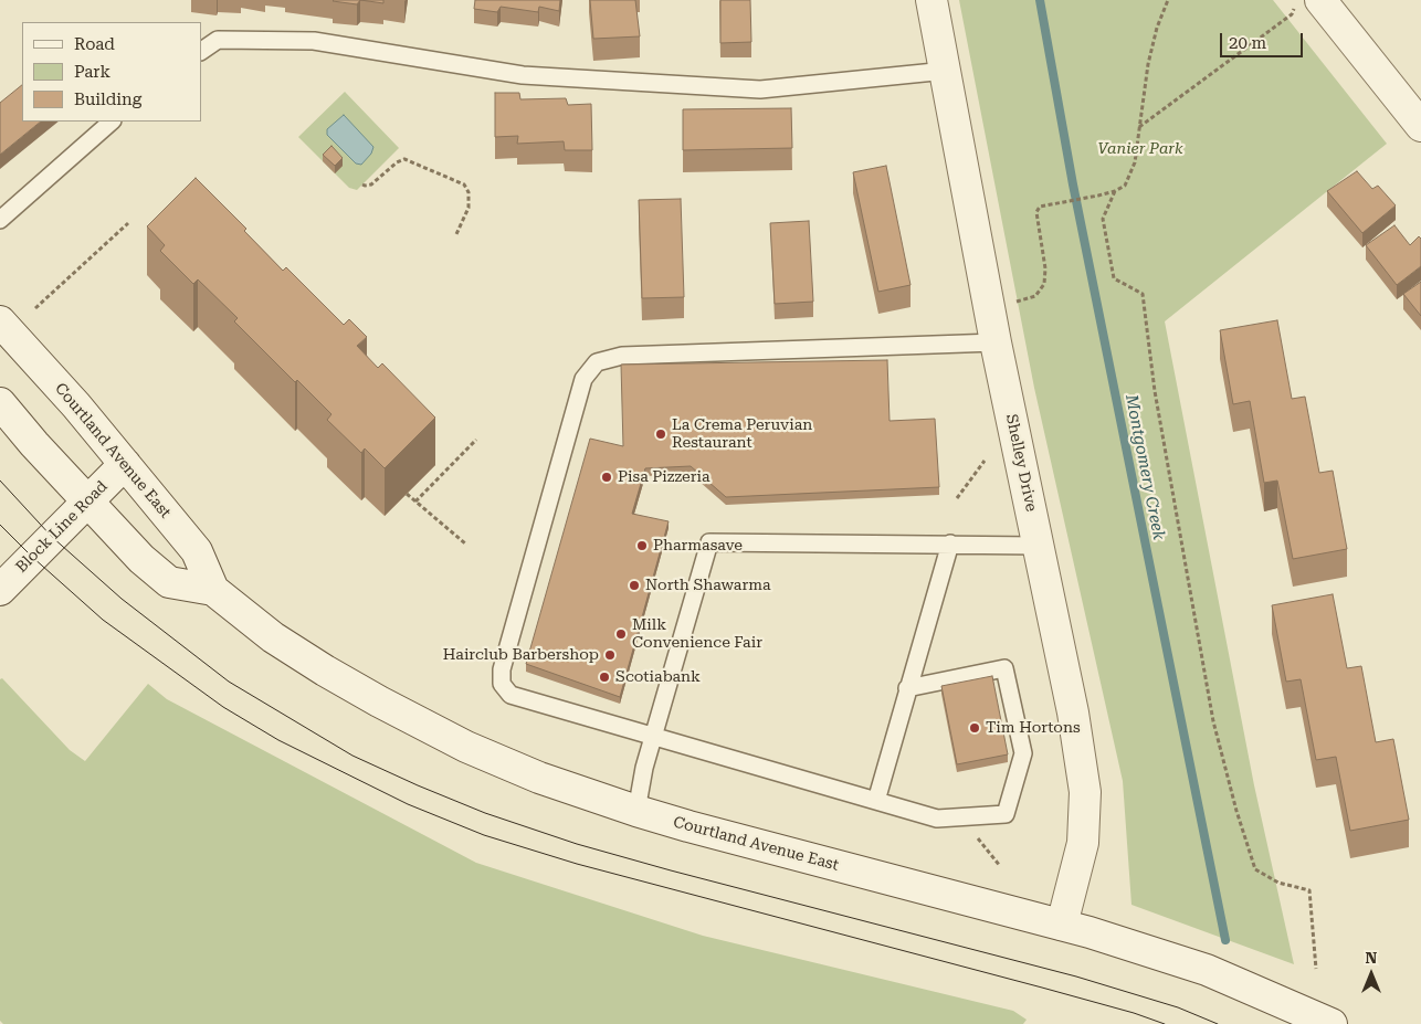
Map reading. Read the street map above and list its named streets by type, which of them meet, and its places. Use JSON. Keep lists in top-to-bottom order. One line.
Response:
{"streets":{"main road":["Courtland Avenue East","Shelley Drive","Block Line Road"]},"crossings":[["Courtland Avenue East","Shelley Drive"],["Courtland Avenue East","Block Line Road"]],"water":["Montgomery Creek"],"parks":["Vanier Park"],"places":["La Crema Peruvian Restaurant","Pisa Pizzeria","Pharmasave","North Shawarma","Milk Convenience Fair","Hairclub Barbershop","Scotiabank","Tim Hortons"],"legend":["Road","Park","Building"],"scale_bar":"20 m","north":"top"}
